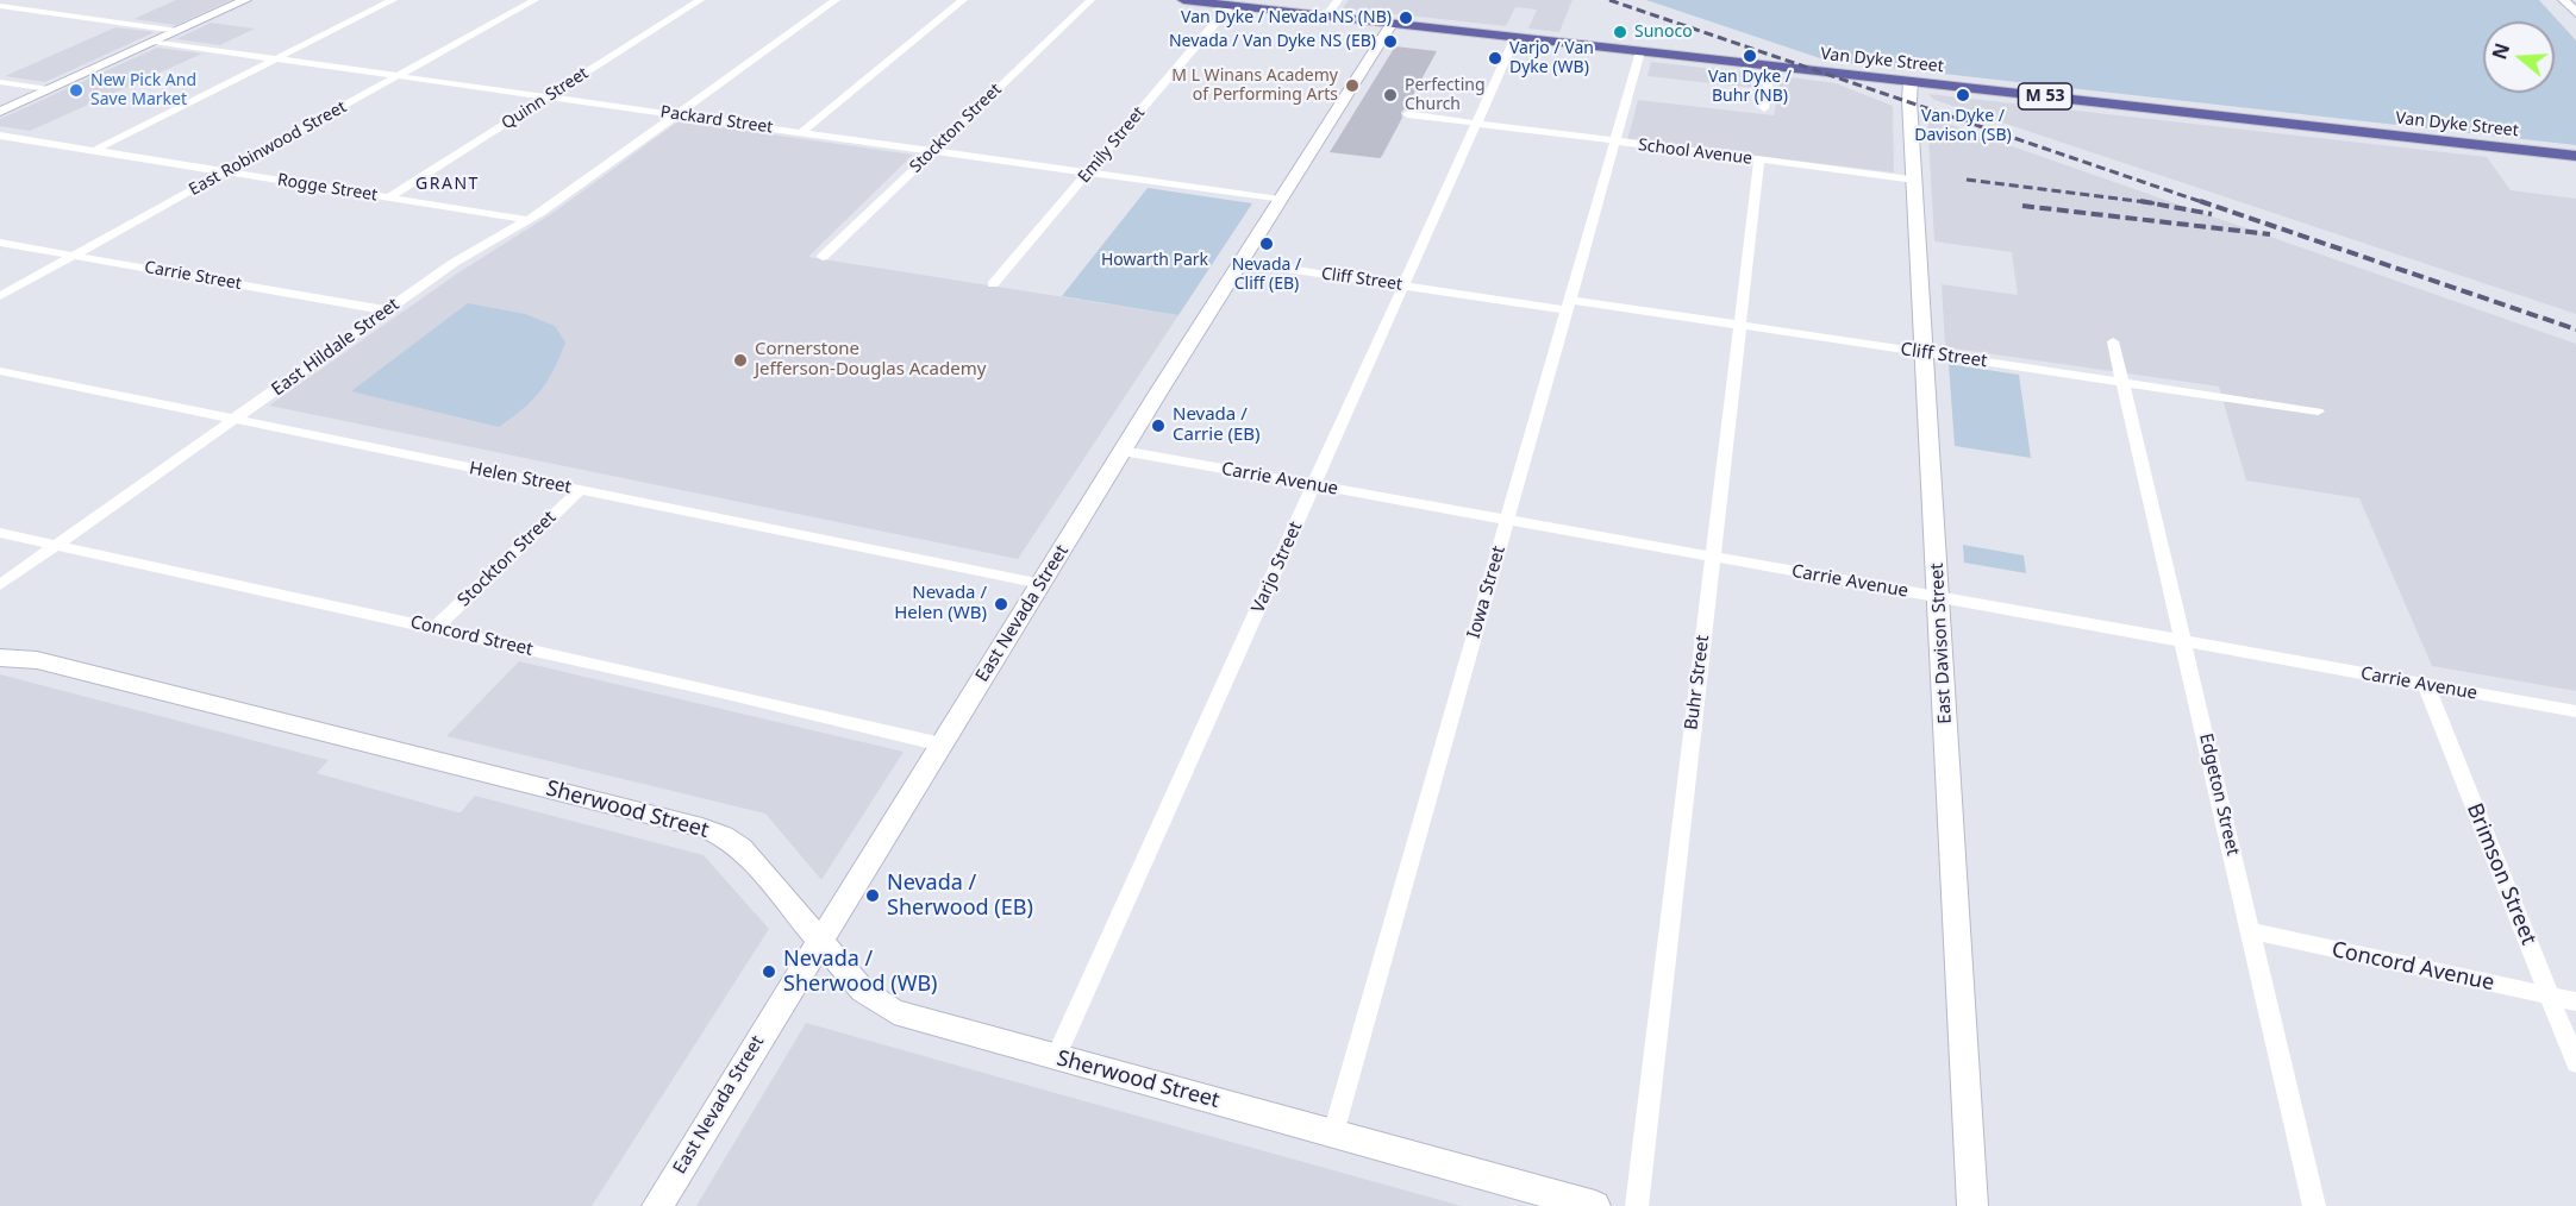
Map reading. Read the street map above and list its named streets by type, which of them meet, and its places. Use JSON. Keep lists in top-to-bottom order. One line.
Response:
{"streets":{"main road":["Van Dyke Street","M 53"],"street":["Quinn Street","Packard Street","Stockton Street","Emily Street","East Robinwood Street","School Avenue","Rogge Street","Carrie Street","Cliff Street","East Hildale Street","Helen Street","Carrie Avenue","Varjo Street","Iowa Street","East Nevada Street","Concord Street","East Davison Street","Buhr Street","Edgeton Street","Sherwood Street","Brimson Street","Concord Avenue"]},"crossings":[["Van Dyke Street","Emily Street"],["Van Dyke Street","Varjo Street"],["Van Dyke Street","Iowa Street"],["Van Dyke Street","East Nevada Street"],["Van Dyke Street","East Davison Street"],["Quinn Street","Packard Street"],["Quinn Street","Rogge Street"],["Packard Street","Stockton Street"],["Packard Street","Emily Street"],["Packard Street","East Robinwood Street"],["Packard Street","East Hildale Street"],["Packard Street","East Nevada Street"],["Stockton Street","Helen Street"],["Stockton Street","Concord Street"],["East Robinwood Street","Rogge Street"],["East Robinwood Street","Carrie Street"],["School Avenue","Varjo Street"],["School Avenue","Iowa Street"],["School Avenue","East Davison Street"],["School Avenue","Buhr Street"],["Rogge Street","East Hildale Street"],["Carrie Street","East Hildale Street"],["Cliff Street","Varjo Street"],["Cliff Street","Iowa Street"],["Cliff Street","East Nevada Street"],["Cliff Street","East Davison Street"],["Cliff Street","Buhr Street"],["Cliff Street","Edgeton Street"],["East Hildale Street","Helen Street"],["East Hildale Street","Concord Street"],["Helen Street","East Nevada Street"],["Carrie Avenue","Varjo Street"],["Carrie Avenue","Iowa Street"],["Carrie Avenue","East Nevada Street"],["Carrie Avenue","East Davison Street"],["Carrie Avenue","Buhr Street"],["Carrie Avenue","Edgeton Street"],["Carrie Avenue","Brimson Street"],["Varjo Street","Sherwood Street"],["Iowa Street","Sherwood Street"],["East Nevada Street","Concord Street"],["East Nevada Street","Sherwood Street"],["Edgeton Street","Concord Avenue"],["Brimson Street","Concord Avenue"]],"districts":["GRANT"],"parks":["Howarth Park"],"places":["Van Dyke / Nevada NS (NB)","Sunoco","Nevada / Van Dyke NS (EB)","Van Dyke / Buhr (NB)","Varjo / Van Dyke (WB)","M L Winans Academy of Performing Arts","New Pick And Save Market","Perfecting Church","Van Dyke / Davison (SB)","Nevada / Cliff (EB)","Cornerstone Jefferson-Douglas Academy","Nevada / Carrie (EB)","Nevada / Helen (WB)","Nevada / Sherwood (EB)","Nevada / Sherwood (WB)"],"north":"left"}
